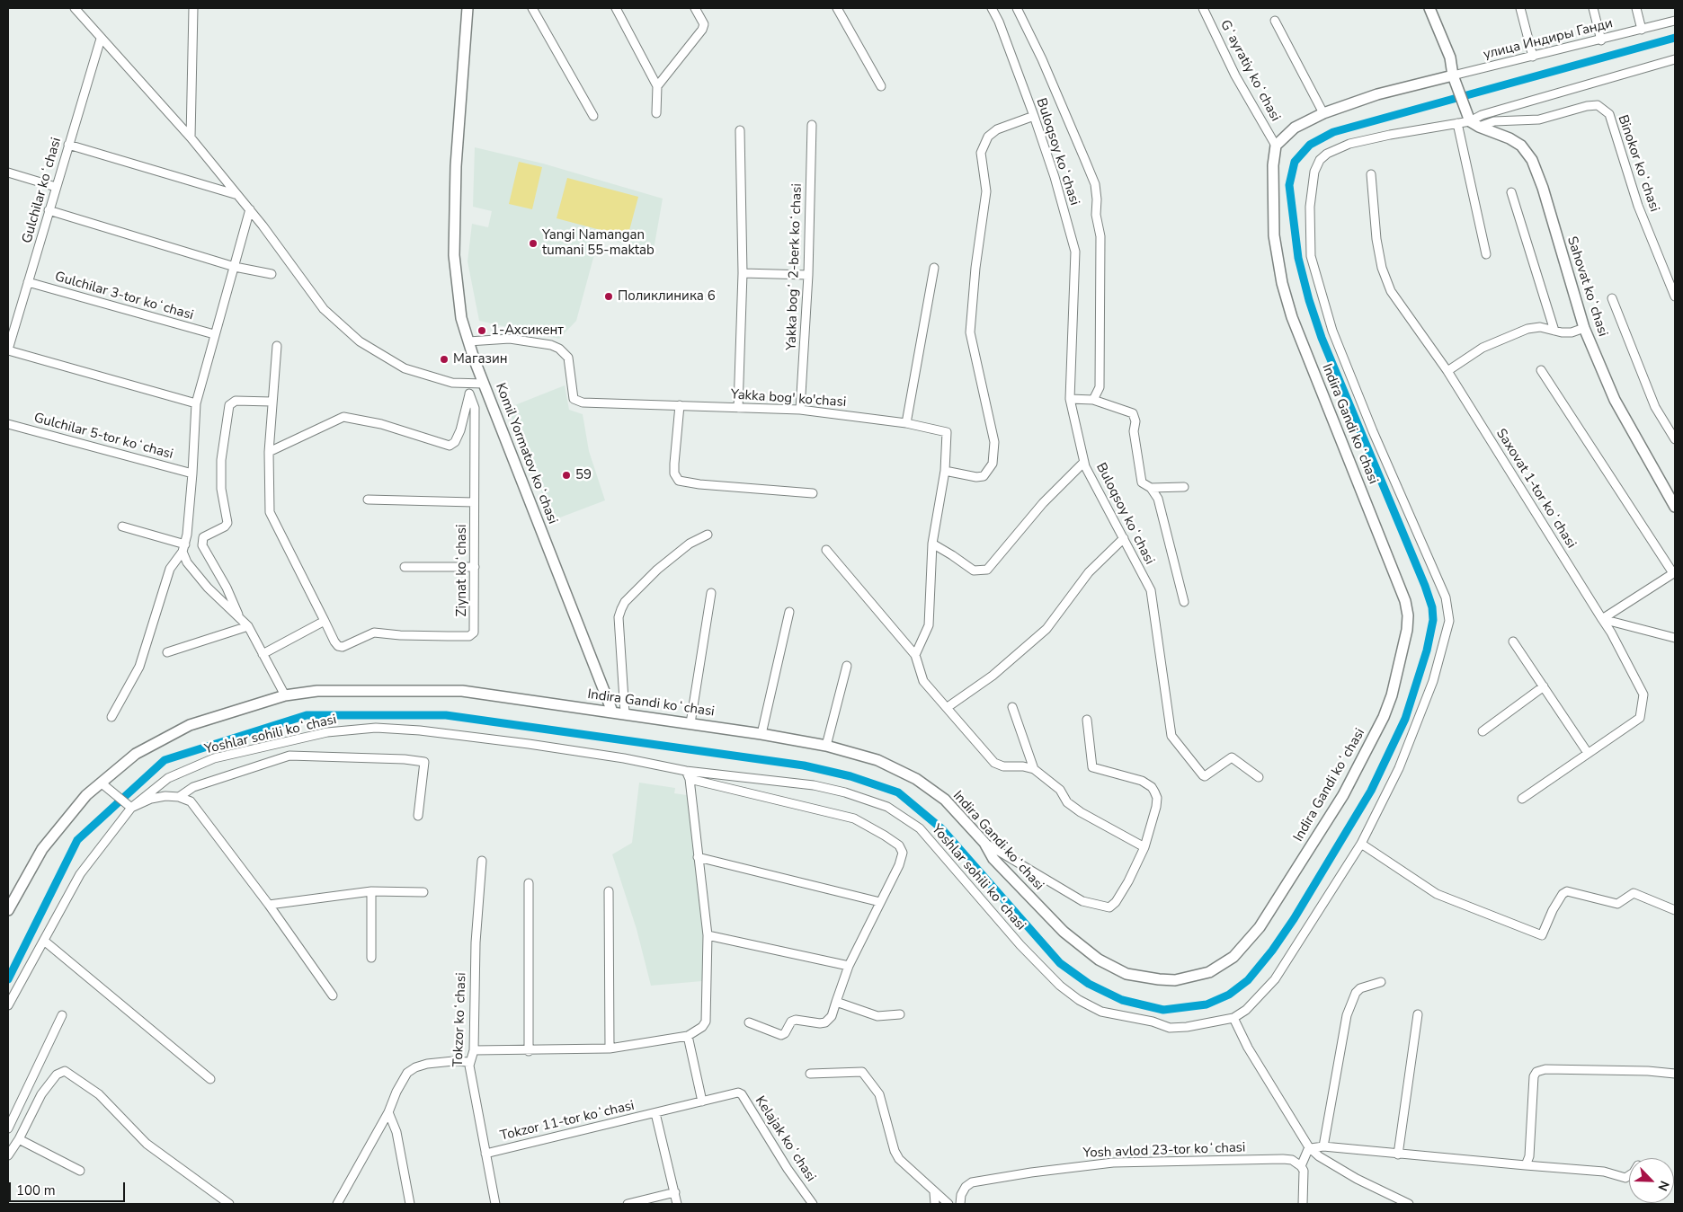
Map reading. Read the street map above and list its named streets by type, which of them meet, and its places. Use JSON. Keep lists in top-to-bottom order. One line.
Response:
{"streets":{"street":["улица Индиры Ганди","Gʻayratiy koʻchasi","Buloqsoy koʻchasi","Binokor koʻchasi","Gulchilar koʻchasi","Yakka bogʻ 2-berk koʻchasi","Sahovat koʻchasi","Gulchilar 3-tor koʻchasi","Yakka bog' ko'chasi","Indira Gandi koʻchasi","Gulchilar 5-tor koʻchasi","Komil Yormatov koʻchasi","Saxovat 1-tor koʻchasi","Ziynat koʻchasi","Yoshlar sohili koʻchasi","Tokzor koʻchasi","Tokzor 11-tor koʻchasi","Kelajak koʻchasi","Yosh avlod 23-tor koʻchasi"]},"crossings":[["Gʻayratiy koʻchasi","Indira Gandi koʻchasi"],["Binokor koʻchasi","Sahovat koʻchasi"],["Gulchilar koʻchasi","Gulchilar 3-tor koʻchasi"],["Yakka bogʻ 2-berk koʻchasi","Yakka bog' ko'chasi"],["Yakka bog' ko'chasi","Komil Yormatov koʻchasi"],["Indira Gandi koʻchasi","Komil Yormatov koʻchasi"],["Tokzor koʻchasi","Tokzor 11-tor koʻchasi"],["Tokzor 11-tor koʻchasi","Kelajak koʻchasi"]],"places":["Yangi Namangan tumani 55-maktab","Поликлиника 6","1-Ахсикент","Магазин","59"],"scale_bar":"100 m","north":"bottom right"}
